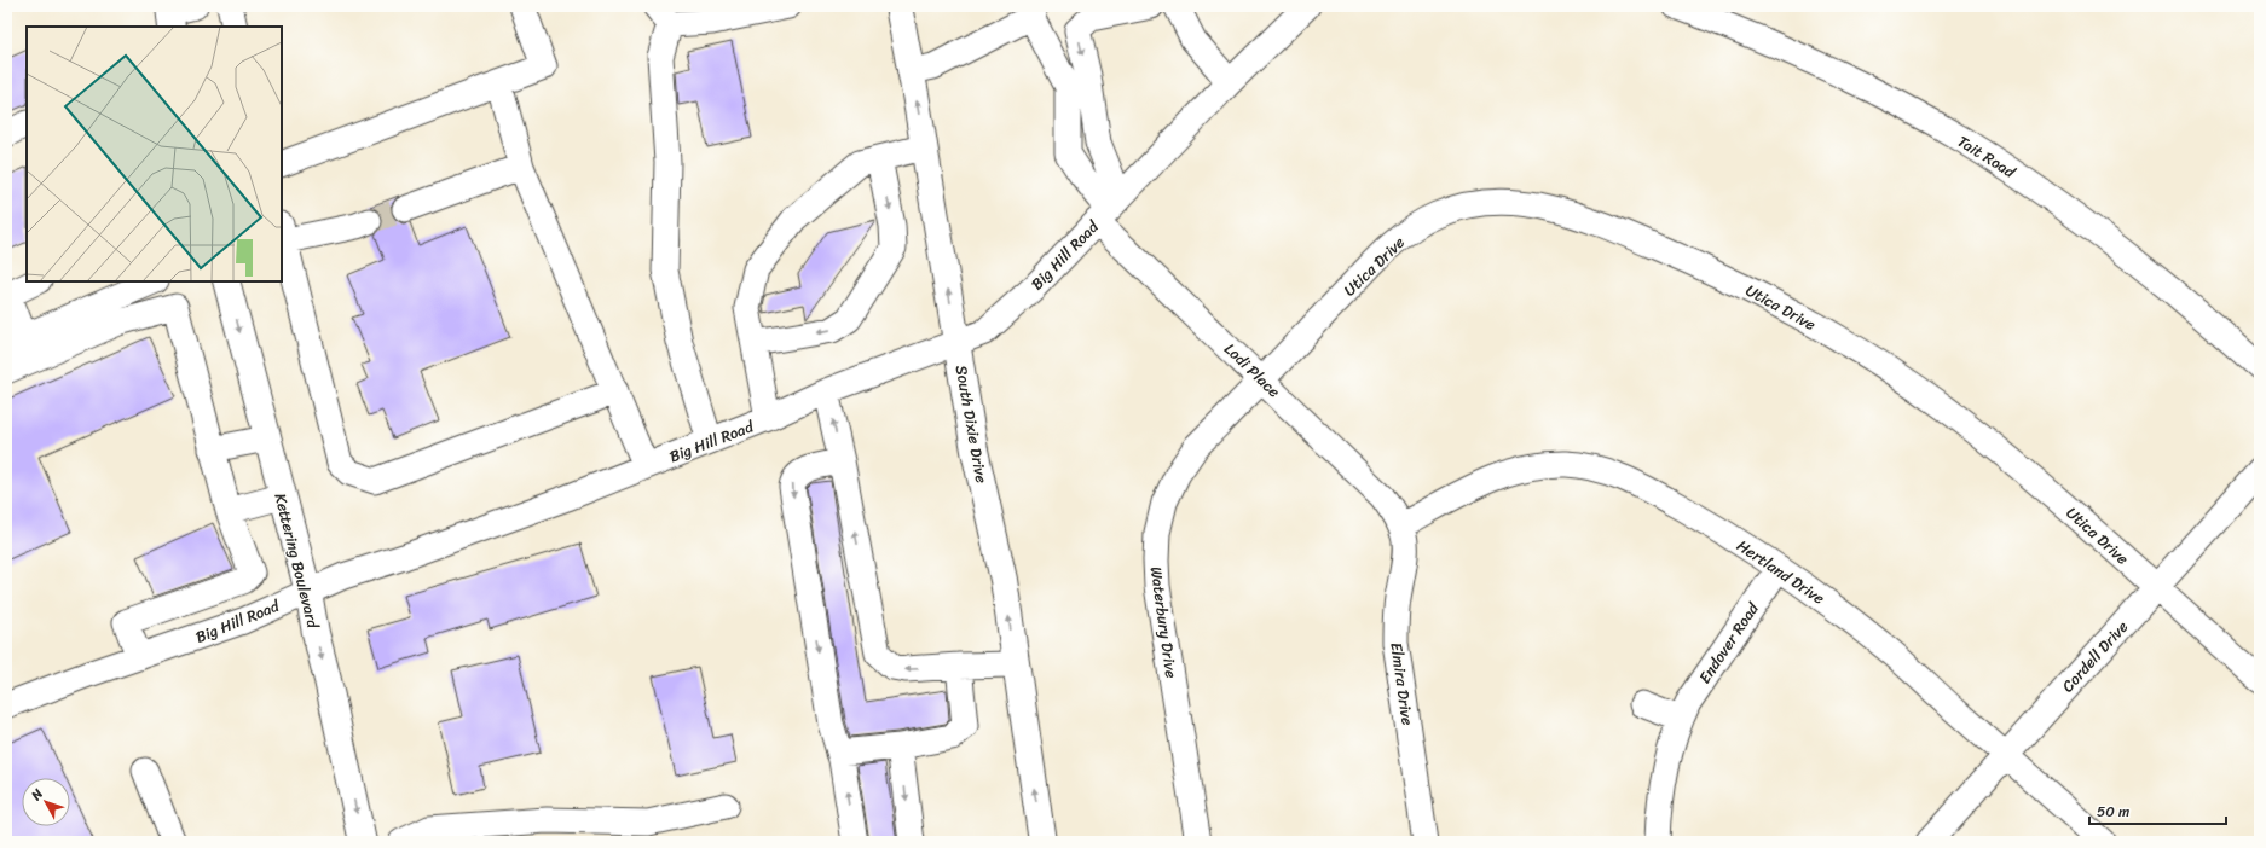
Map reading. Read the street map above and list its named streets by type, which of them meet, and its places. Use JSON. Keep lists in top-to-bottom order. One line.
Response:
{"streets":{"main road":["South Dixie Drive","Kettering Boulevard"],"street":["Tait Road","Big Hill Road","Utica Drive","Lodi Place","Hertland Drive","Waterbury Drive","Endover Road","Cordell Drive","Elmira Drive"]},"crossings":[["Big Hill Road","Lodi Place"],["Big Hill Road","South Dixie Drive"],["Big Hill Road","Kettering Boulevard"],["Utica Drive","Lodi Place"],["Utica Drive","Waterbury Drive"],["Utica Drive","Cordell Drive"],["Lodi Place","Hertland Drive"],["Lodi Place","Waterbury Drive"],["Lodi Place","Elmira Drive"],["Hertland Drive","Endover Road"],["Hertland Drive","Cordell Drive"],["Hertland Drive","Elmira Drive"]],"one_way":["South Dixie Drive","Kettering Boulevard"],"scale_bar":"50 m","north":"top left"}
